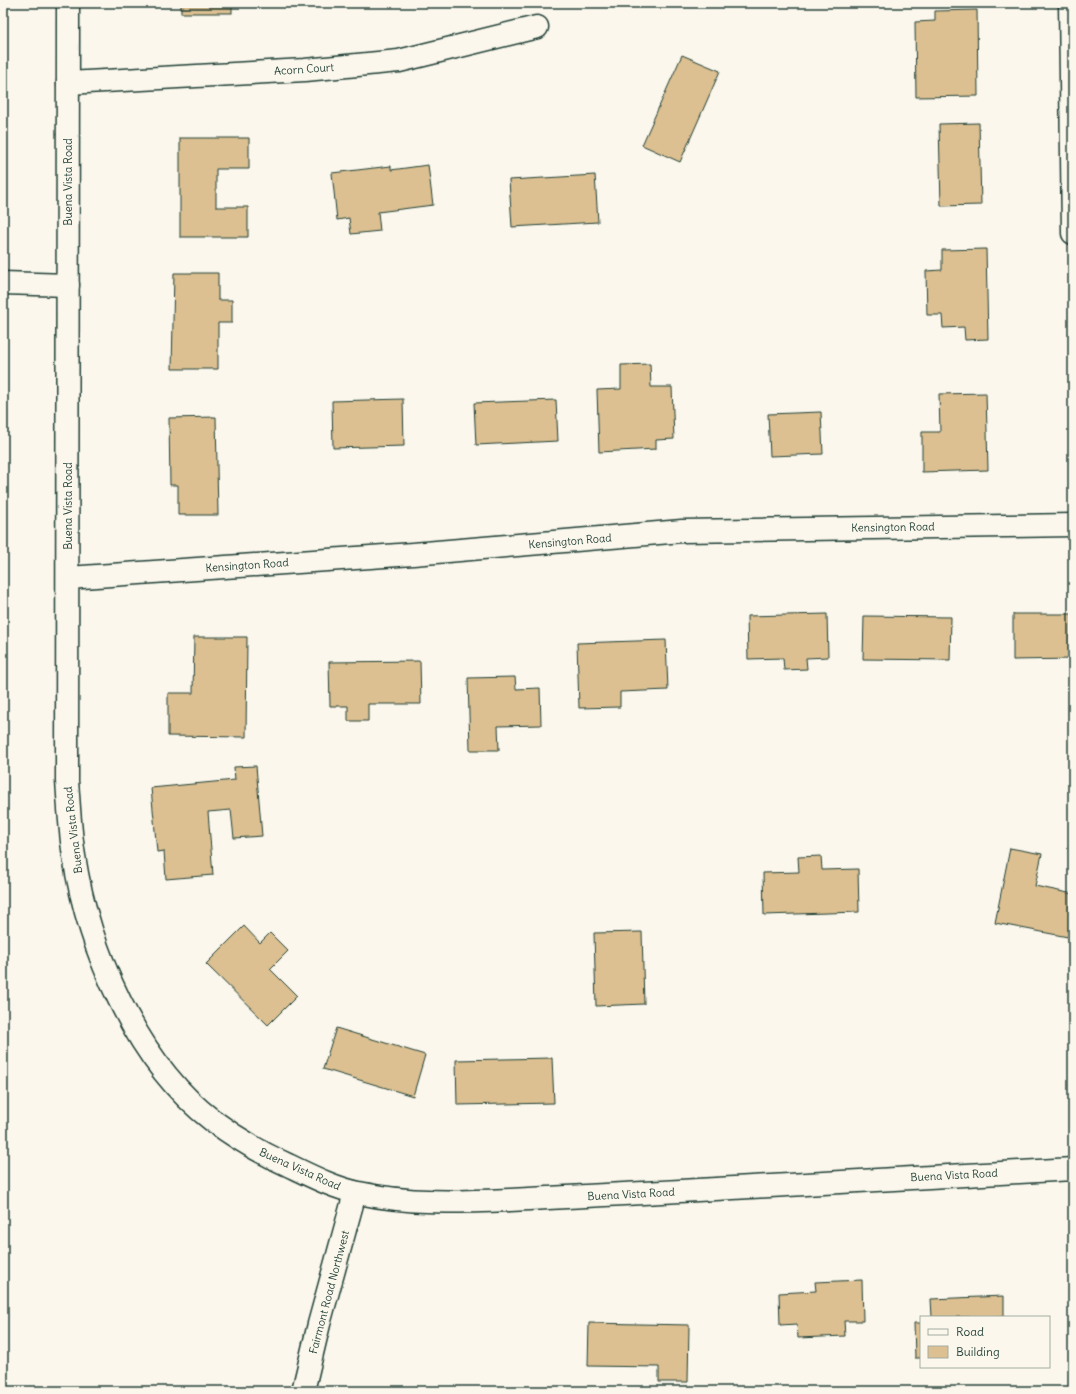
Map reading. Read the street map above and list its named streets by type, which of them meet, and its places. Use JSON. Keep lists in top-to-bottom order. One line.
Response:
{"streets":{"street":["Acorn Court","Buena Vista Road","Kensington Road","Fairmont Road Northwest"]},"crossings":[["Acorn Court","Buena Vista Road"],["Buena Vista Road","Kensington Road"],["Buena Vista Road","Fairmont Road Northwest"]],"legend":["Road","Building"]}
